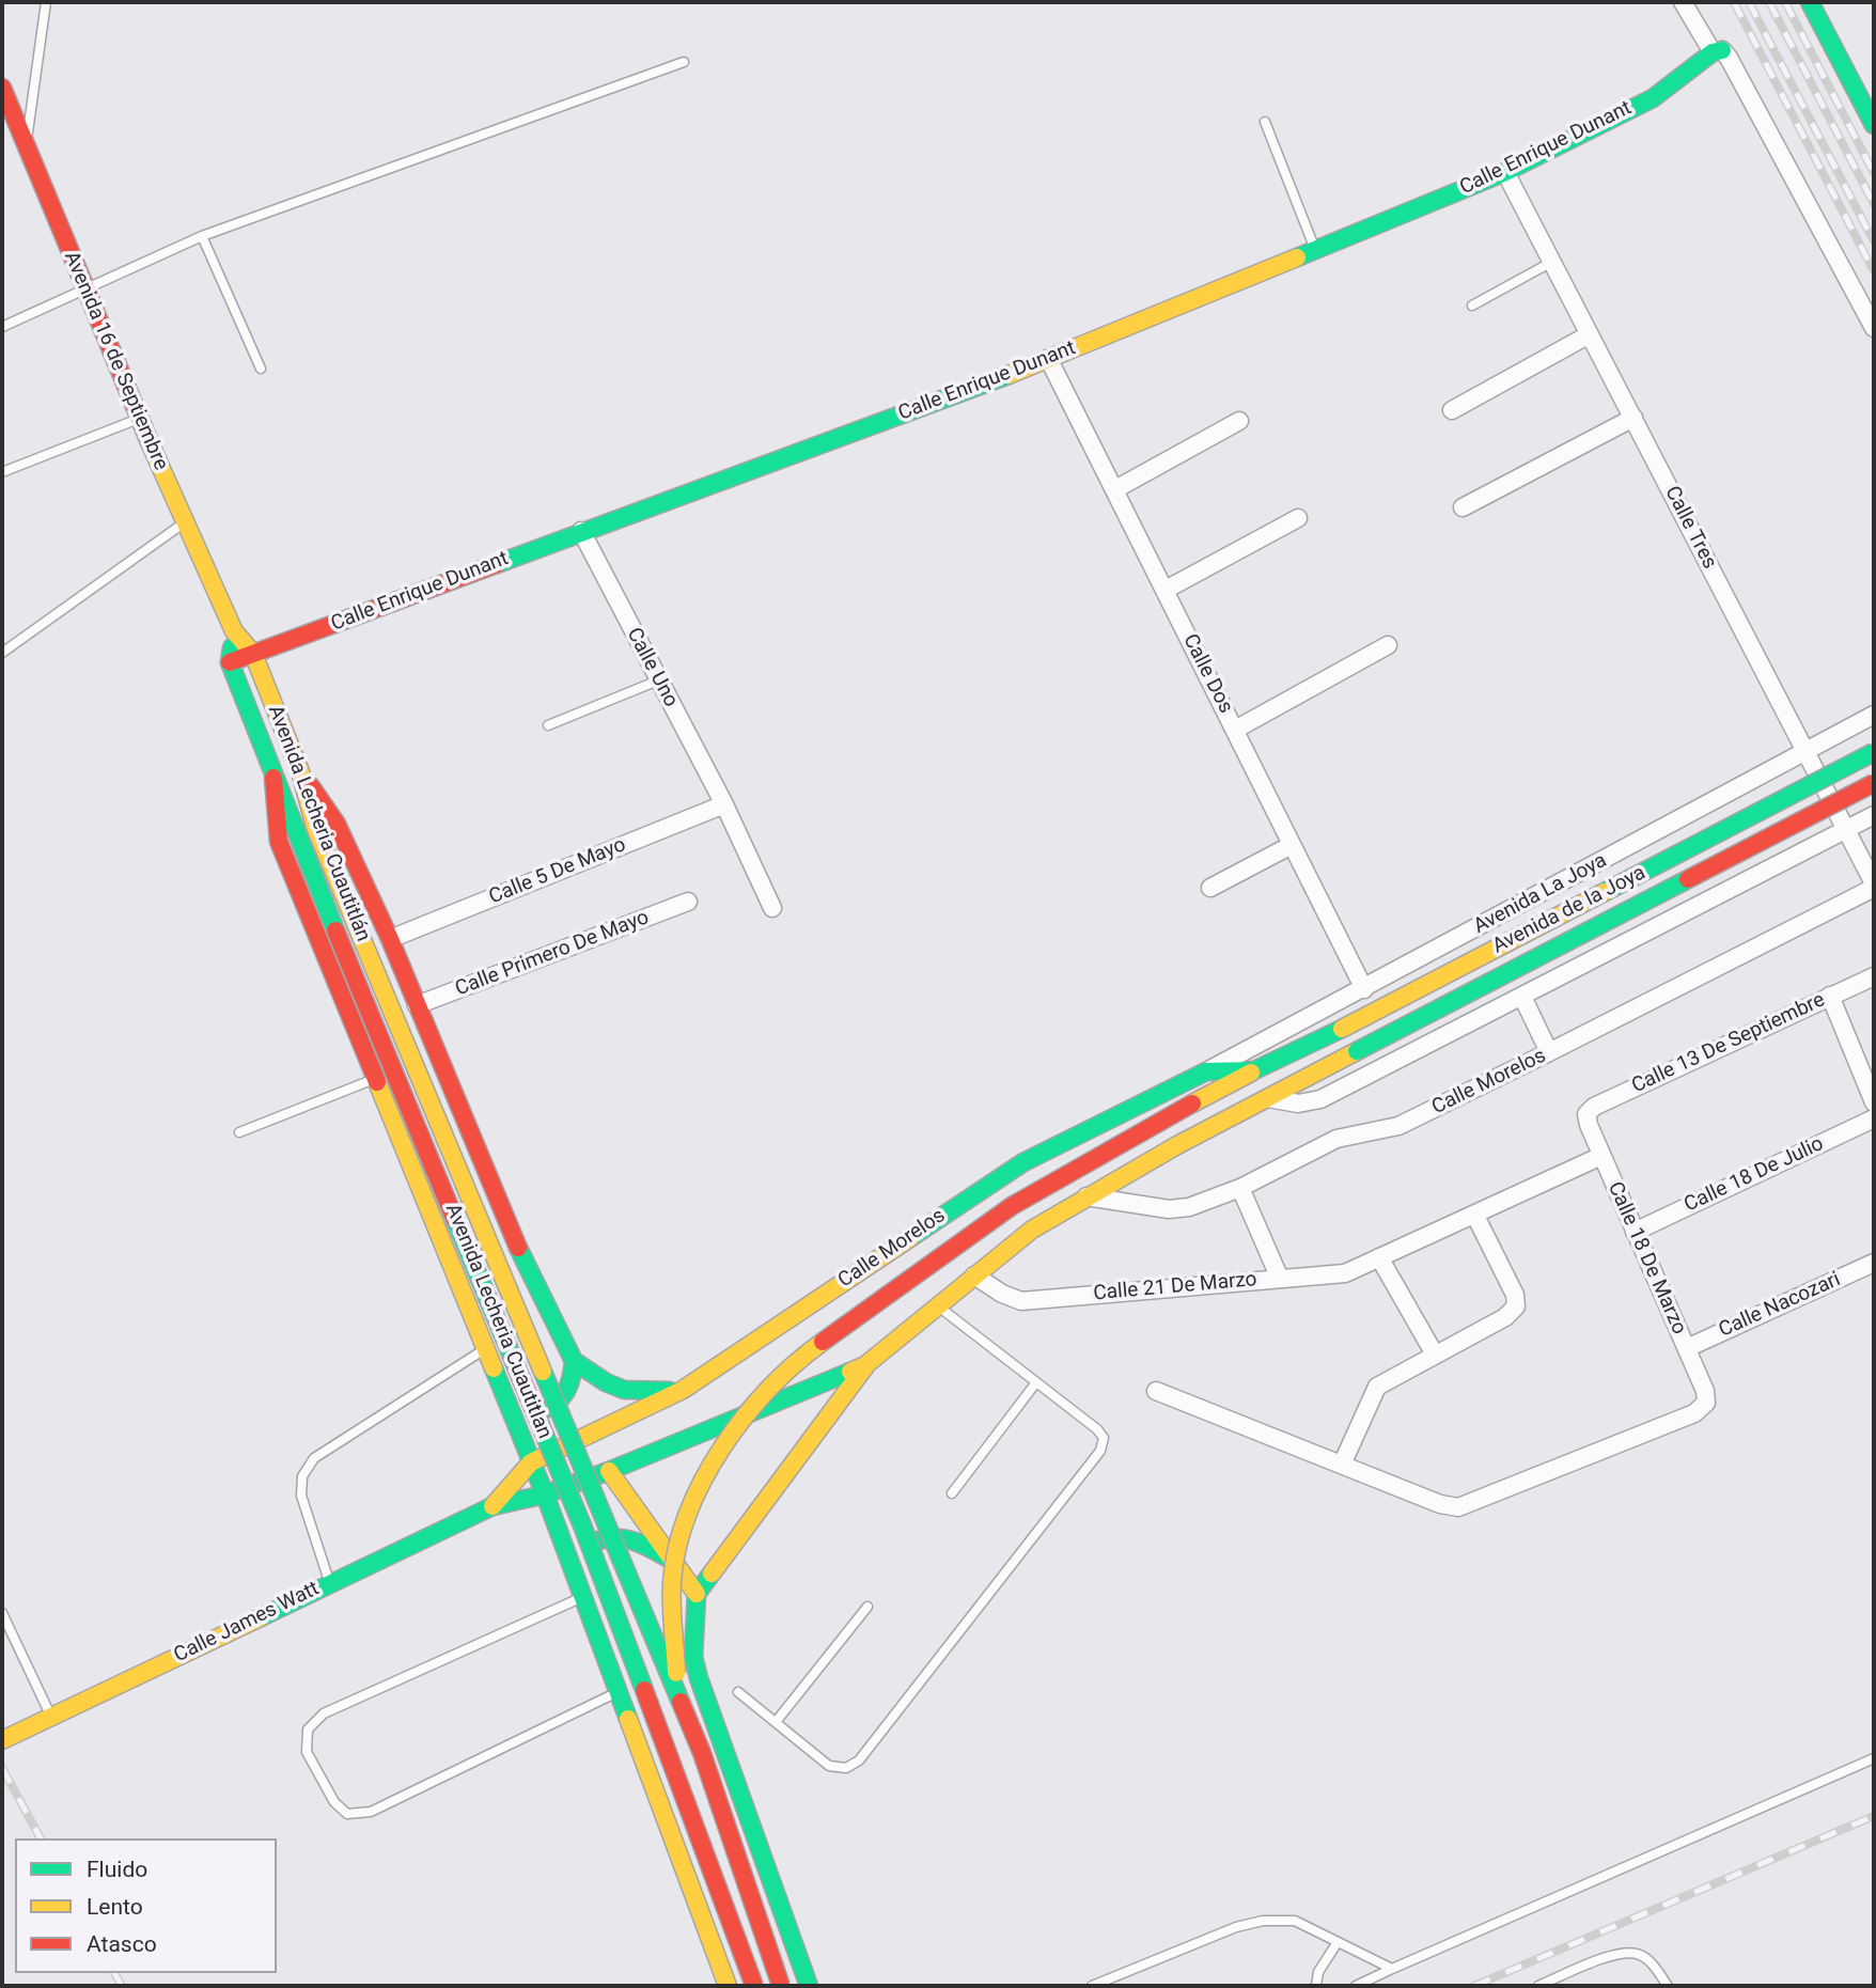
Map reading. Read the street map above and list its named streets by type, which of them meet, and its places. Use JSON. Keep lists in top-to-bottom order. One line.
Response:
{"streets":{"main road":["Calle Enrique Dunant","Avenida 16 de Septiembre","Avenida Lecheria Cuautitlán","Avenida de la Joya","Calle Morelos","Avenida Lecheria Cuautitlan","Calle James Watt"],"street":["Calle Tres","Calle Uno","Calle Dos","Calle 5 De Mayo","Avenida La Joya","Calle Primero De Mayo","Calle 13 De Septiembre","Calle 18 De Julio","Calle 18 De Marzo","Calle 21 De Marzo","Calle Nacozari"]},"crossings":[["Calle Enrique Dunant","Avenida 16 de Septiembre"],["Calle Enrique Dunant","Calle Tres"],["Calle Enrique Dunant","Calle Uno"],["Calle Enrique Dunant","Calle Dos"],["Calle Enrique Dunant","Avenida Lecheria Cuautitlán"],["Calle Enrique Dunant","Avenida Lecheria Cuautitlan"],["Avenida 16 de Septiembre","Avenida Lecheria Cuautitlán"],["Calle Tres","Avenida La Joya"],["Calle Tres","Calle Morelos"],["Calle Uno","Calle 5 De Mayo"],["Calle Dos","Avenida La Joya"],["Avenida Lecheria Cuautitlán","Avenida Lecheria Cuautitlan"],["Avenida La Joya","Calle Morelos"],["Avenida de la Joya","Calle Morelos"],["Avenida de la Joya","Avenida Lecheria Cuautitlan"],["Calle 13 De Septiembre","Calle 18 De Marzo"],["Calle Morelos","Calle James Watt"],["Calle 18 De Julio","Calle 18 De Marzo"],["Calle 18 De Marzo","Calle 21 De Marzo"],["Calle 18 De Marzo","Calle Nacozari"]],"legend":["Fluido","Lento","Atasco"]}
